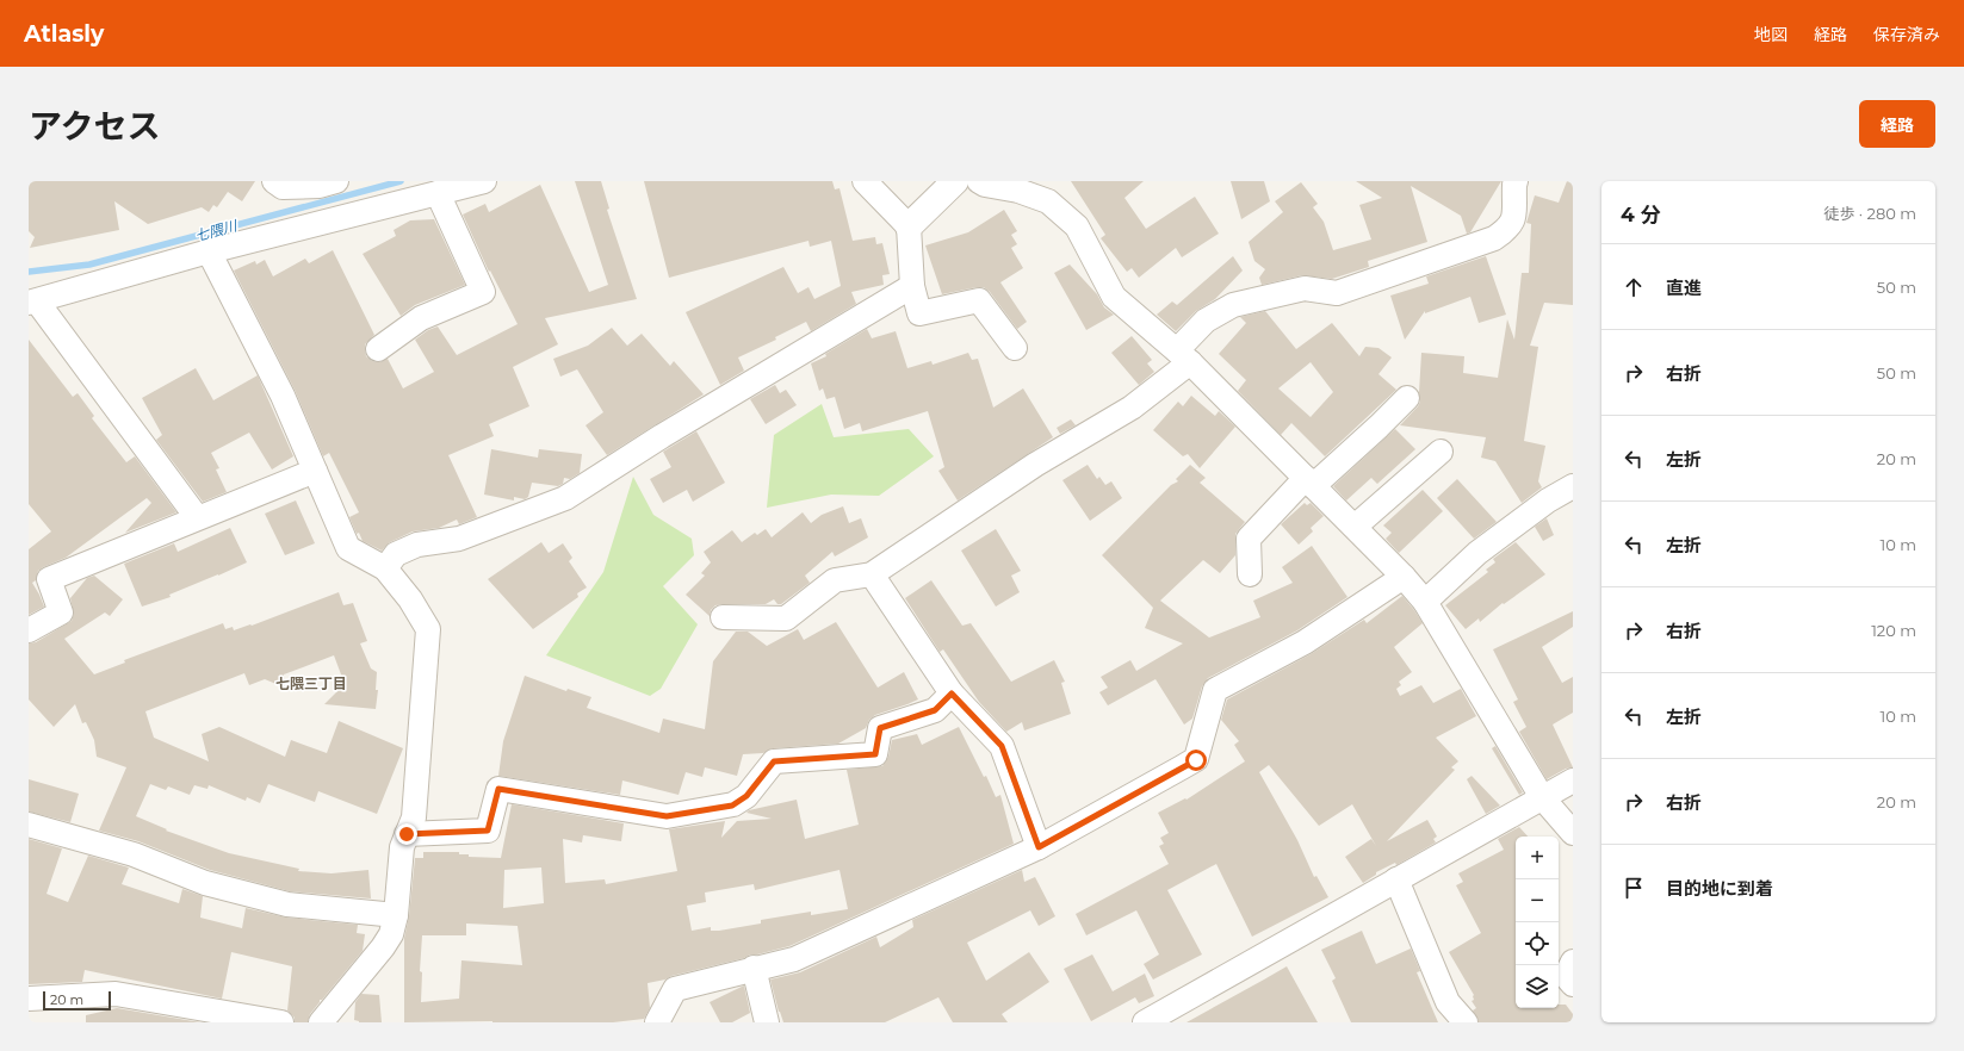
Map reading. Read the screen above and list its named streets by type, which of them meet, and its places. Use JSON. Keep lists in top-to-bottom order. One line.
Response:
{"districts":["七隈三丁目"],"water":["七隈川"],"scale_bar":"20 m","page":{"header":"Atlasly","nav":["地図","経路","保存済み"],"title":"アクセス","buttons":"経路","heading":["4 分","徒歩 · 280 m"],"list":[["直進","50 m"],["右折","50 m"],["左折","20 m"],["左折","10 m"],["右折","120 m"],["左折","10 m"],["右折","20 m"],"目的地に到着"],"map_buttons":["+","−"],"scale":"20 m"}}
